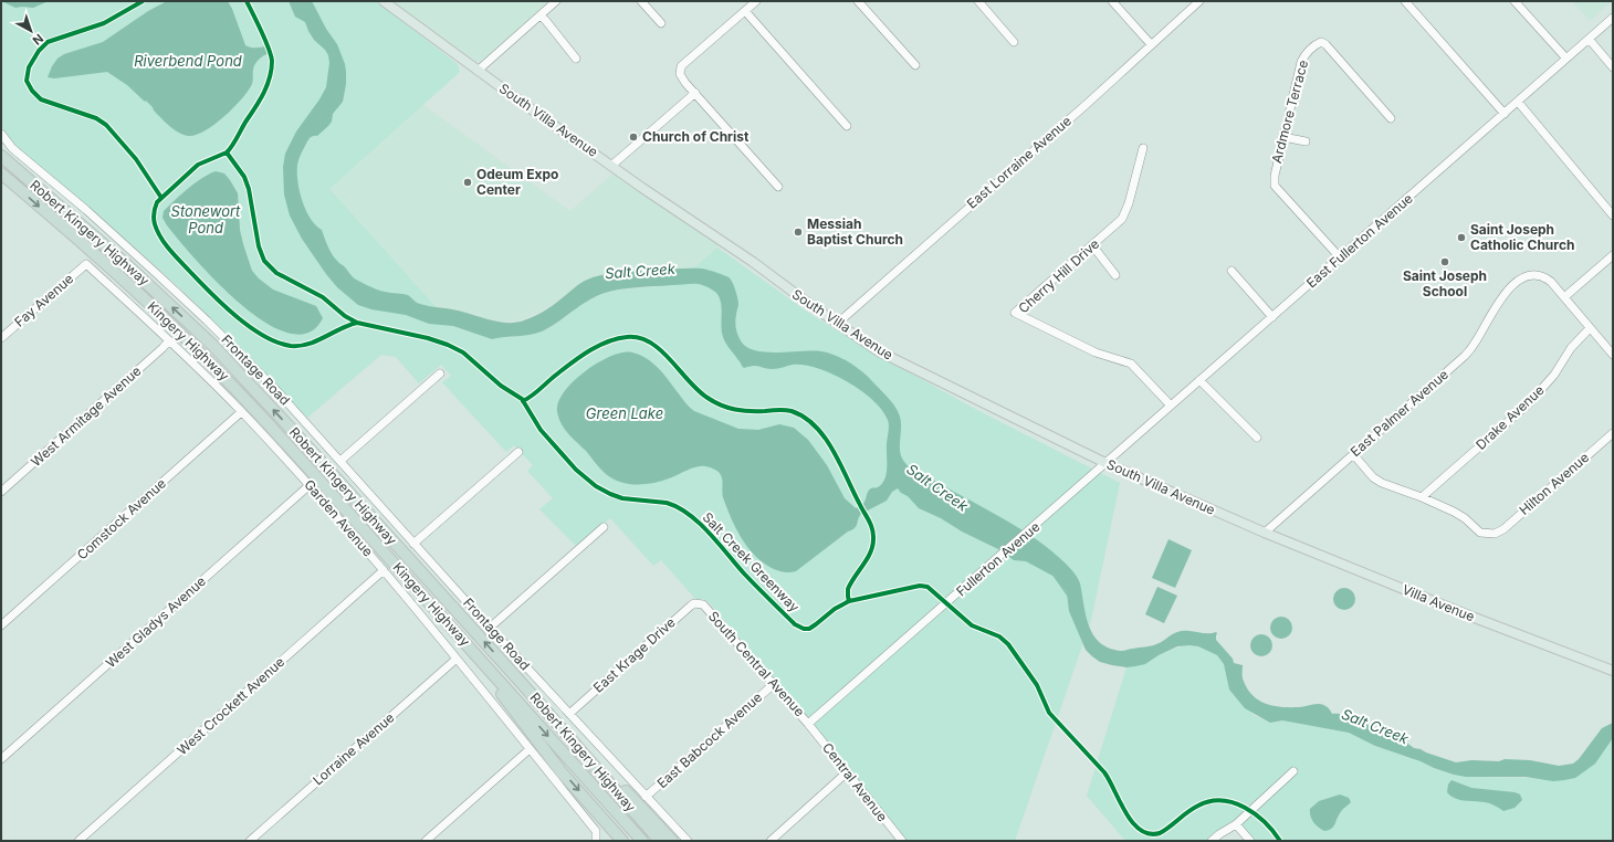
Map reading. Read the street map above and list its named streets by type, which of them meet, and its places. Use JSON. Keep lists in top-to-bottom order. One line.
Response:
{"streets":{"highway":["Robert Kingery Highway","Kingery Highway"],"main road":["South Villa Avenue","Villa Avenue"],"street":["Ardmore Terrace","East Lorraine Avenue","East Fullerton Avenue","Cherry Hill Drive","Fay Avenue","Frontage Road","East Palmer Avenue","West Armitage Avenue","Drake Avenue","Hilton Avenue","Garden Avenue","Comstock Avenue","Fullerton Avenue","West Gladys Avenue","East Krage Drive","South Central Avenue","West Crockett Avenue","East Babcock Avenue","Lorraine Avenue","Central Avenue"],"cycle path":["Salt Creek Greenway"]},"crossings":[["Ardmore Terrace","East Fullerton Avenue"],["South Villa Avenue","East Lorraine Avenue"],["South Villa Avenue","East Fullerton Avenue"],["South Villa Avenue","East Palmer Avenue"],["South Villa Avenue","Fullerton Avenue"],["South Villa Avenue","Villa Avenue"],["East Fullerton Avenue","Cherry Hill Drive"],["East Fullerton Avenue","Fullerton Avenue"],["Fay Avenue","Garden Avenue"],["Frontage Road","East Krage Drive"],["Frontage Road","East Babcock Avenue"],["East Palmer Avenue","Villa Avenue"],["West Armitage Avenue","Garden Avenue"],["Drake Avenue","Hilton Avenue"],["Garden Avenue","Comstock Avenue"],["Garden Avenue","West Gladys Avenue"],["Garden Avenue","West Crockett Avenue"],["Garden Avenue","Lorraine Avenue"],["Fullerton Avenue","South Central Avenue"],["Fullerton Avenue","Central Avenue"],["East Krage Drive","South Central Avenue"],["South Central Avenue","East Babcock Avenue"],["South Central Avenue","Central Avenue"]],"one_way":["Robert Kingery Highway"],"water":["Riverbend Pond","Stonewort Pond","Salt Creek","Green Lake"],"places":["Church of Christ","Odeum Expo Center","Messiah Baptist Church","Saint Joseph Catholic Church","Saint Joseph School"],"north":"bottom right"}
